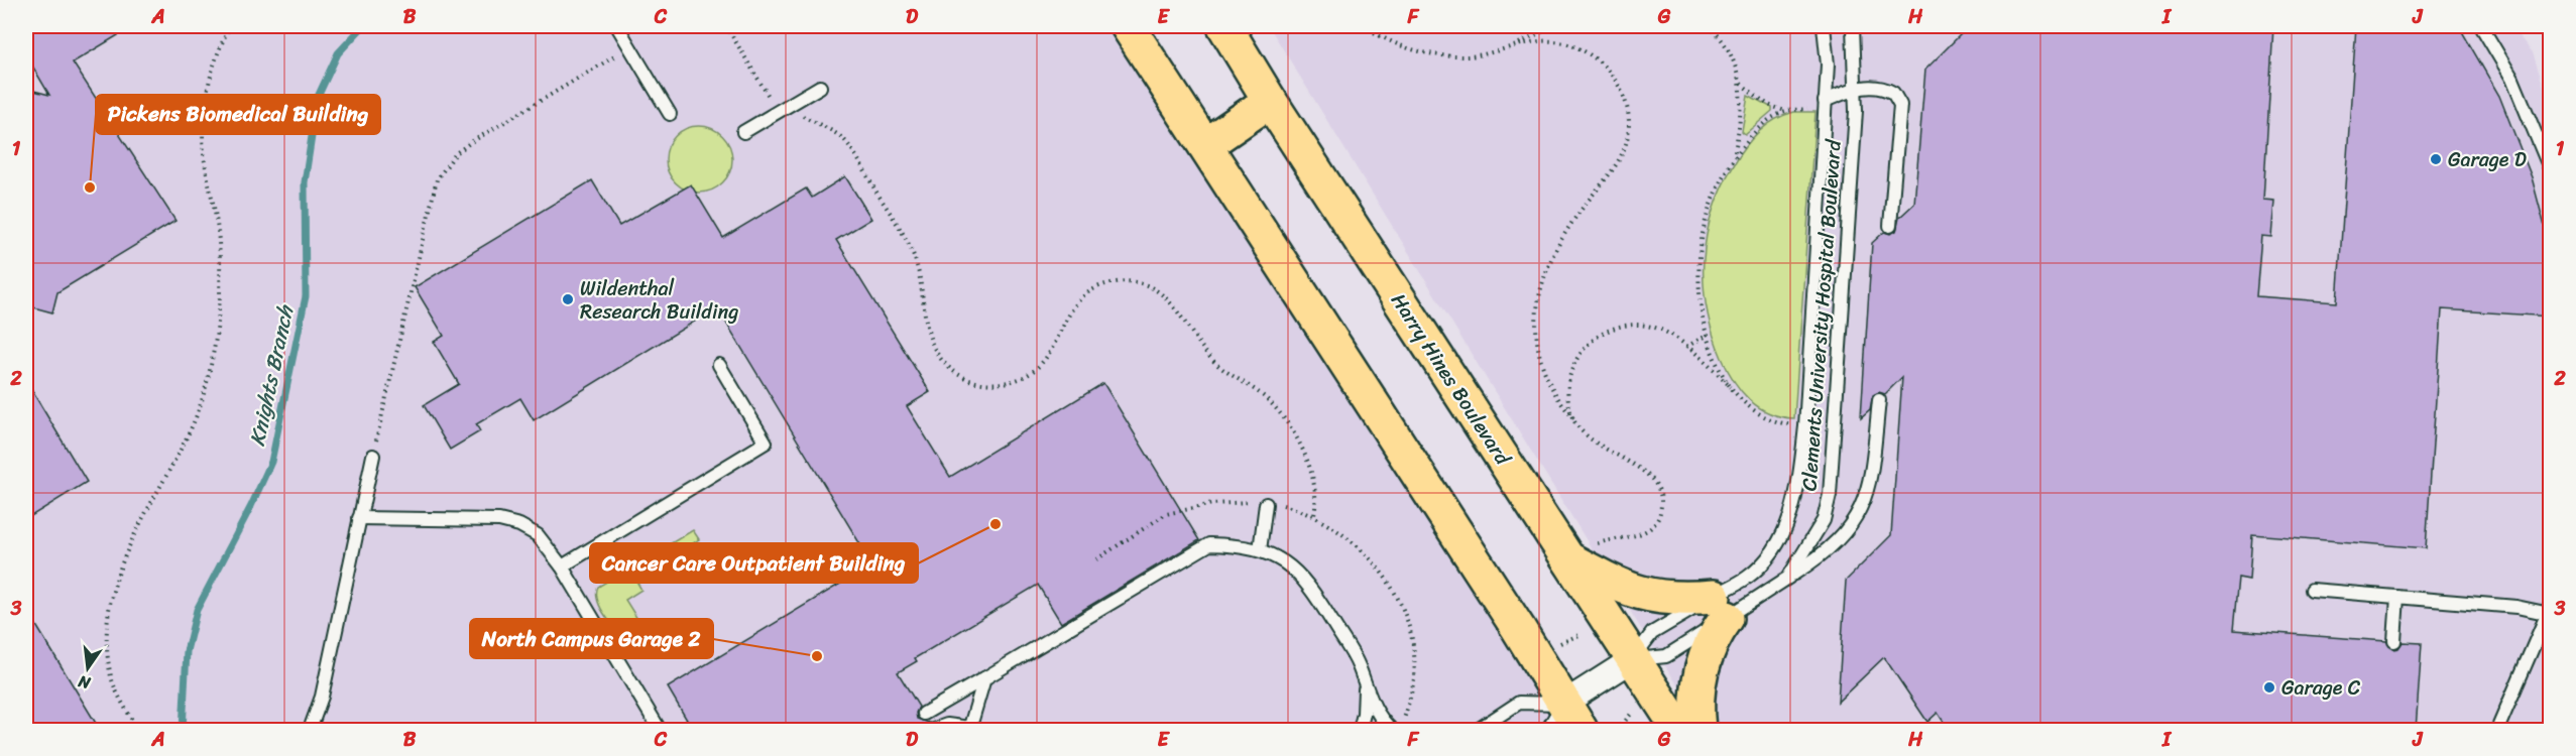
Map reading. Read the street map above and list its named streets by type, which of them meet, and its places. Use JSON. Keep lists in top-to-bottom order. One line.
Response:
{"streets":{"main road":["Harry Hines Boulevard"],"lane":["Clements University Hospital Boulevard"]},"crossings":[["Clements University Hospital Boulevard","Harry Hines Boulevard"]],"water":["Knights Branch"],"places":["Garage D","Pickens Biomedical Building","Wildenthal Research Building","Cancer Care Outpatient Building","North Campus Garage 2","Garage C"],"north":"bottom","grid":{"columns":["A","B","C","D","E","F","G","H","I","J"],"rows":["1","2","3"]}}
